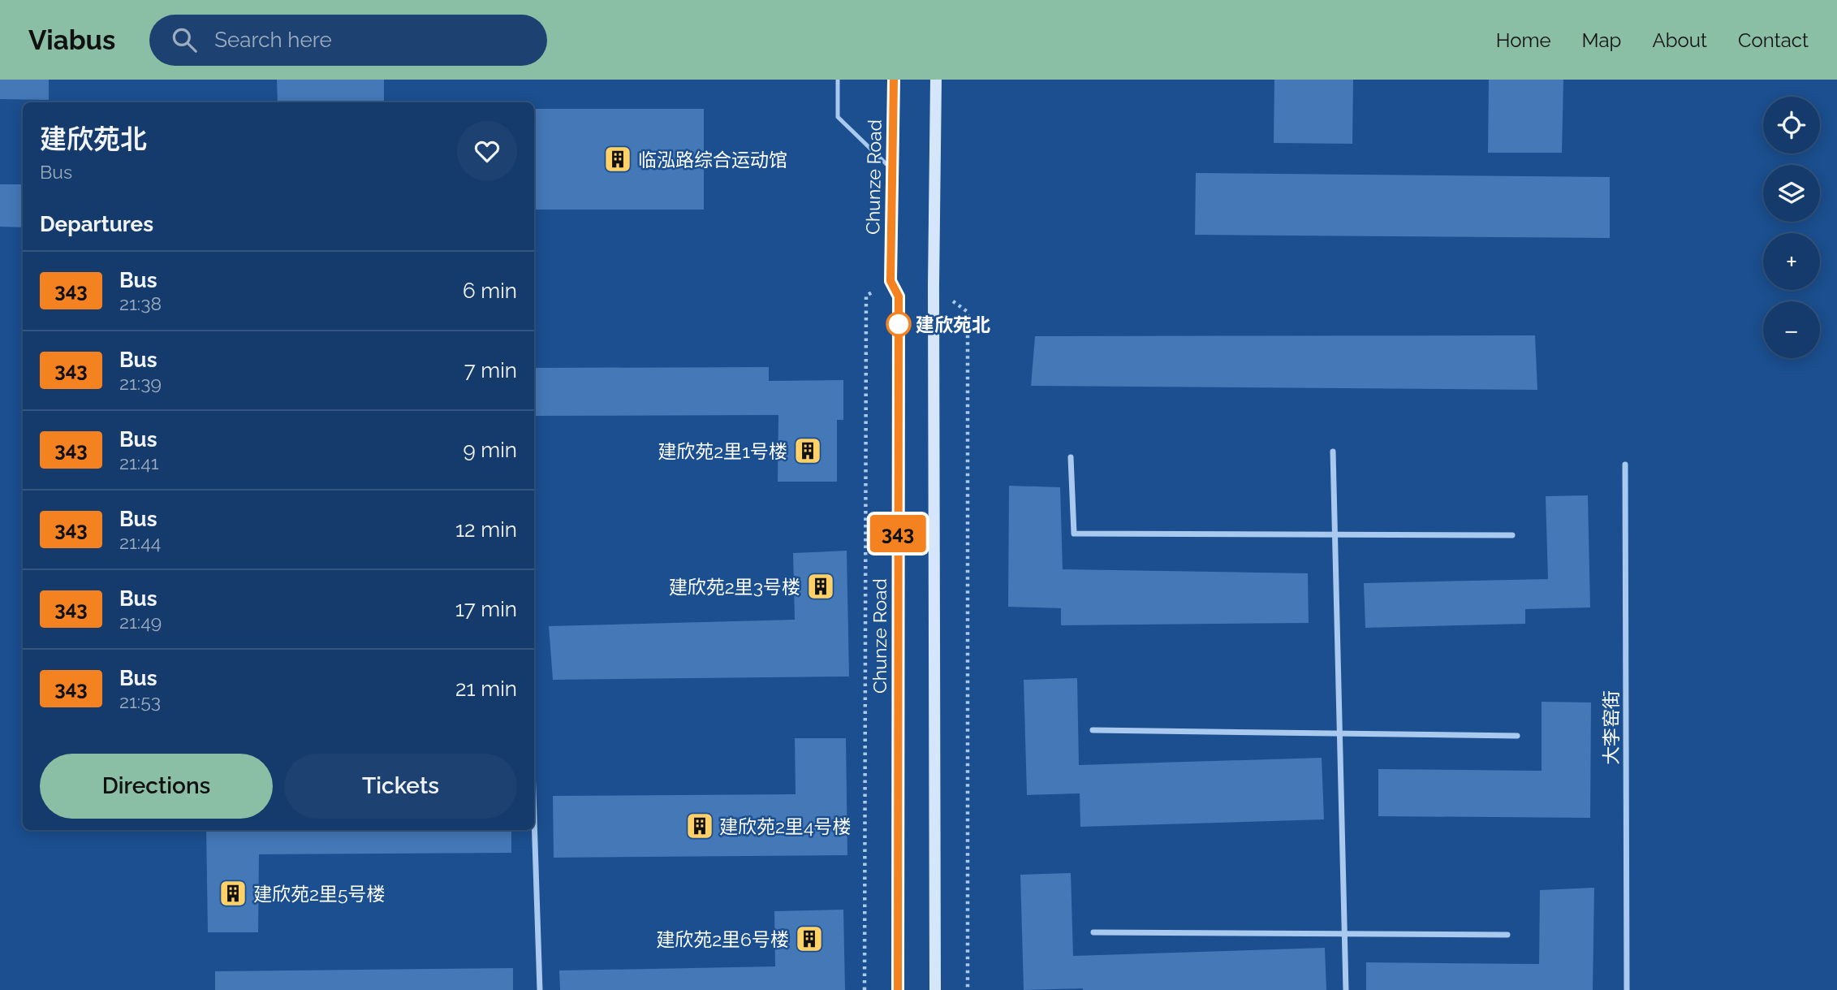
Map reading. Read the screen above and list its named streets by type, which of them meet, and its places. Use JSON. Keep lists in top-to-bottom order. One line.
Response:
{"streets":{"street":["Chunze Road","大李窑街"]},"places":{"building":["临泓路综合运动馆","建欣苑2里1号楼","建欣苑2里3号楼","建欣苑2里4号楼","建欣苑2里5号楼","建欣苑2里6号楼"],"other":["建欣苑北"]},"lines":["bus line 343"],"page":{"header":"Viabus","search":"Search here","nav":["Home","Map","About","Contact"],"on_map":"343","map_buttons":["+","−"],"heading":[["建欣苑北","Bus"],"Departures"],"list":[{"mark":"343","name":"Bus","note":"21:38","value":"6 min"},{"mark":"343","name":"Bus","note":"21:39","value":"7 min"},{"mark":"343","name":"Bus","note":"21:41","value":"9 min"},{"mark":"343","name":"Bus","note":"21:44","value":"12 min"},{"mark":"343","name":"Bus","note":"21:49","value":"17 min"},{"mark":"343","name":"Bus","note":"21:53","value":"21 min"}],"buttons":["Directions","Tickets"]}}
